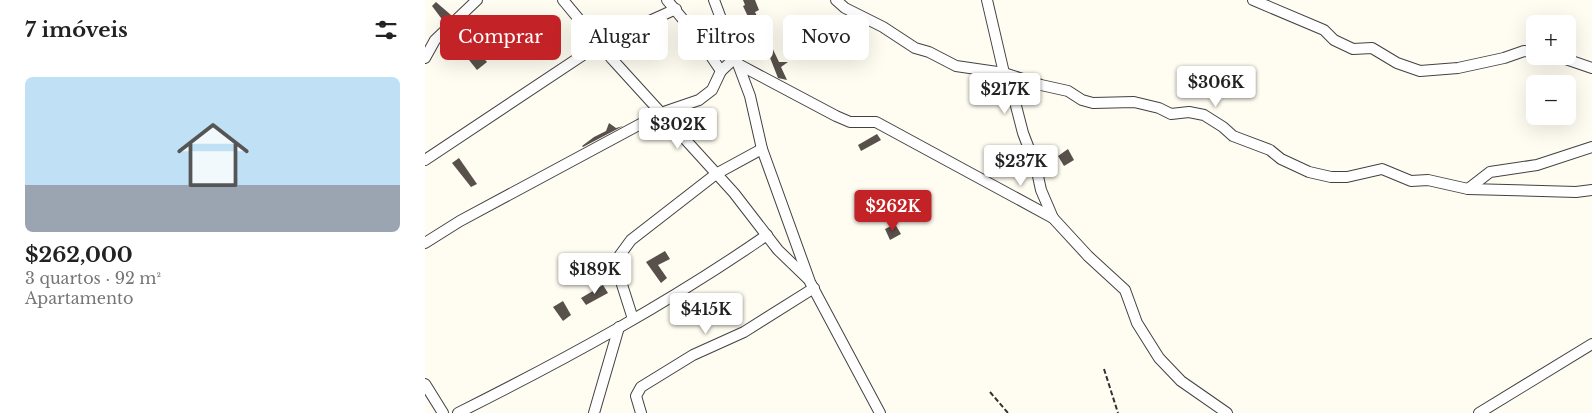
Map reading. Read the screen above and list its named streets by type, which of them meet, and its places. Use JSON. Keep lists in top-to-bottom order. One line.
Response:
{"page":{"heading":"7 imóveis","map_buttons":["+","−"],"chip":["Comprar","Alugar","Filtros","Novo"],"list":[{"name":"$262,000","note":"3 quartos · 92 m² · Apartamento"}],"price":["$306K","$217K","$302K","$237K","$262K","$189K","$415K"]}}
